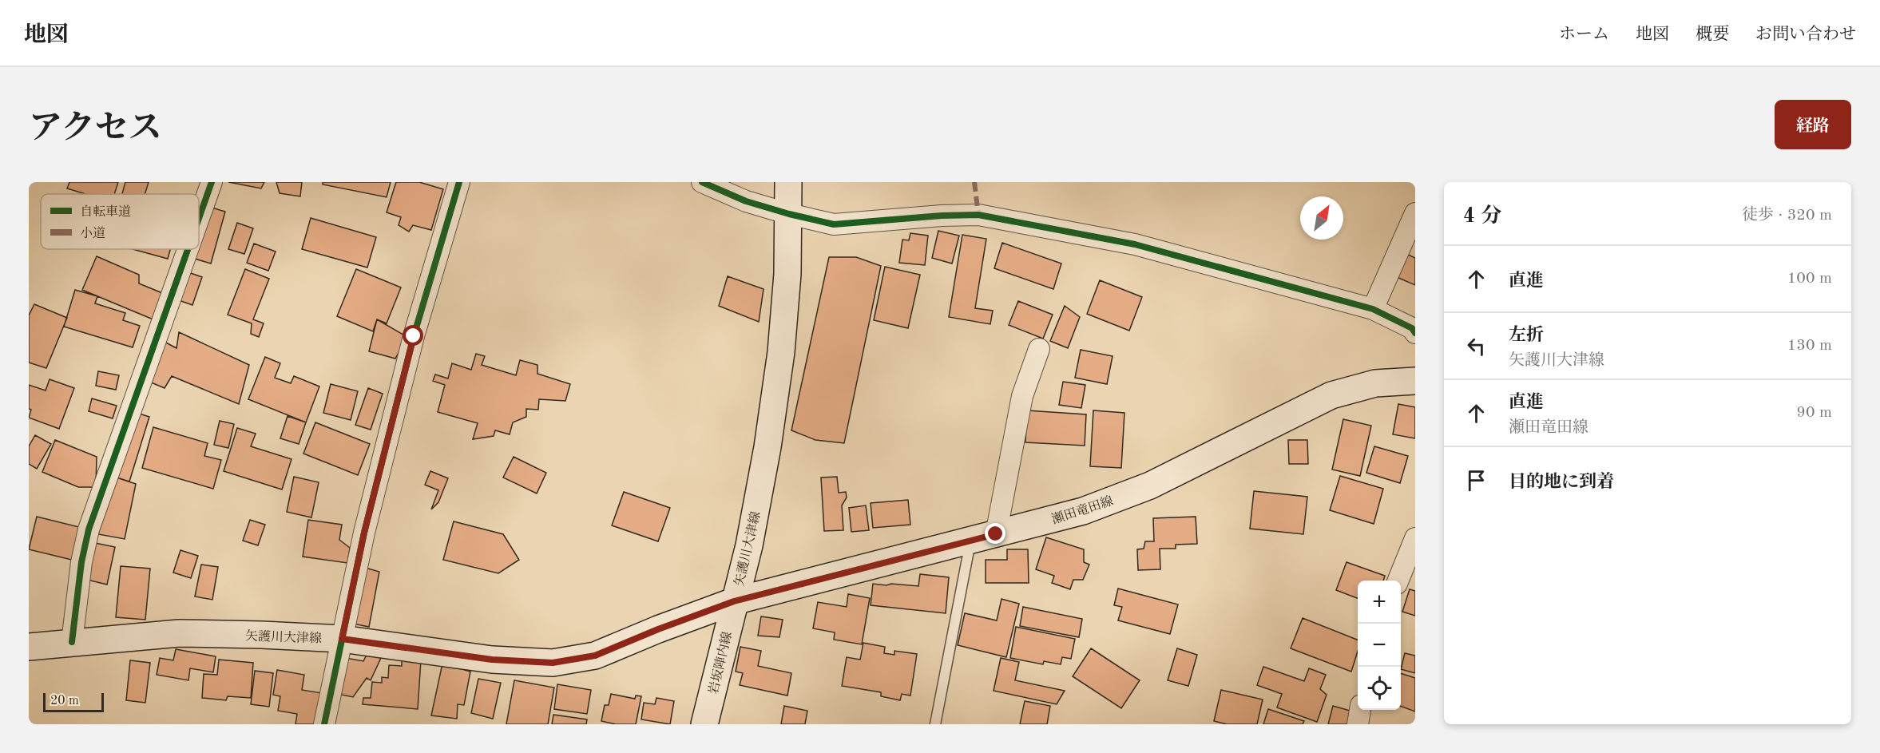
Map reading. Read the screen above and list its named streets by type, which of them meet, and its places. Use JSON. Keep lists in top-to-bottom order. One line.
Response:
{"streets":{"main road":["瀬田竜田線","矢護川大津線","岩坂陣内線"]},"crossings":[["瀬田竜田線","矢護川大津線"],["瀬田竜田線","岩坂陣内線"],["矢護川大津線","岩坂陣内線"]],"legend":["自転車道","小道"],"scale_bar":"20 m","north":"top right","page":{"header":"地図","nav":["ホーム","地図","概要","お問い合わせ"],"title":"アクセス","buttons":"経路","heading":["4 分","徒歩 · 320 m"],"list":[["直進","100 m"],["左折","矢護川大津線","130 m"],["直進","瀬田竜田線","90 m"],"目的地に到着"],"map_buttons":["+","−"],"scale":"20 m"}}
